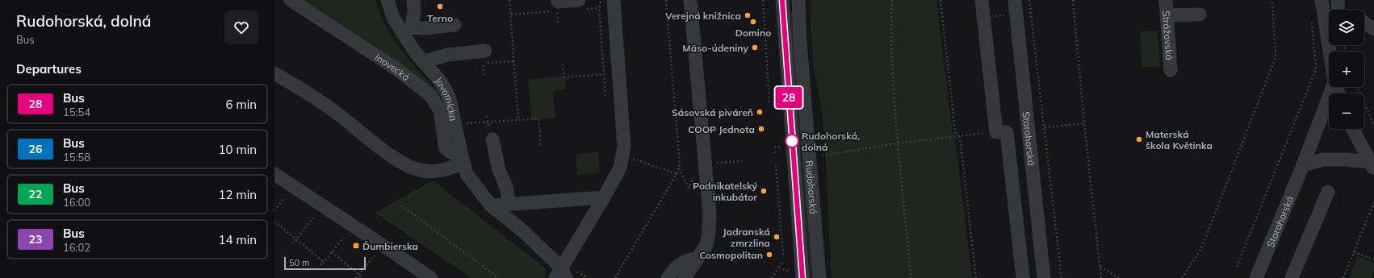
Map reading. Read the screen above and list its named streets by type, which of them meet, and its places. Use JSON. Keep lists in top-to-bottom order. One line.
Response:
{"streets":{"street":["Strážovská","Inovecká","Javornícka","Starohorská","Rudohorská"]},"crossings":[["Inovecká","Javornícka"]],"places":{"other":["Terno","Verejná knižnica","Domino","Mäso-údeniny","Sásovská piváreň","COOP Jednota","Materská škola Květinka","Rudohorská, dolná","Podnikatelský inkubátor","Jadranská zmrzlina","Cosmopolitan"],"transit":["Ďumbierska"]},"lines":["bus line 28"],"scale_bar":"50 m","page":{"heading":[["Rudohorská, dolná","Bus"],"Departures"],"on_map":"28","map_buttons":["+","−"],"list":[{"mark":"28","name":"Bus","note":"15:54","value":"6 min"},{"mark":"26","name":"Bus","note":"15:58","value":"10 min"},{"mark":"22","name":"Bus","note":"16:00","value":"12 min"},{"mark":"23","name":"Bus","note":"16:02","value":"14 min"}],"scale":"50 m"}}
